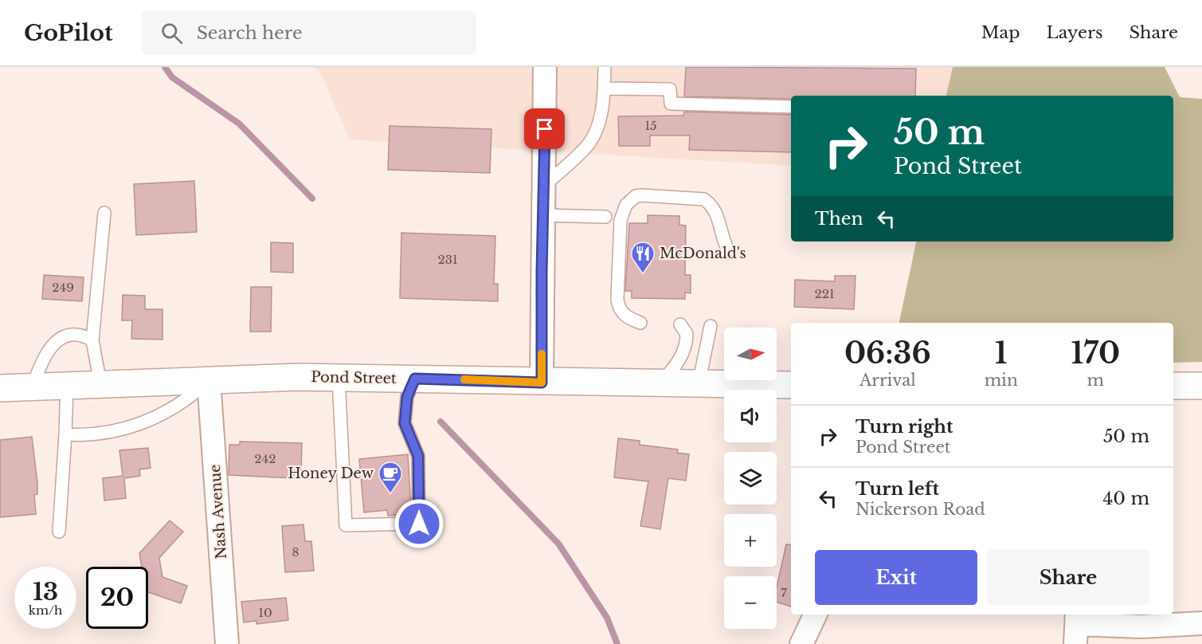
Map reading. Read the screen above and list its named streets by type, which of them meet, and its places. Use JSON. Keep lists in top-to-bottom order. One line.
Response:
{"streets":{"main road":["Pond Street"],"street":["Nash Avenue"]},"crossings":[["Pond Street","Nash Avenue"]],"places":{"restaurant":["McDonald's"],"cafe":["Honey Dew"]},"house_numbers":["15","231","249","221","242","8","7","10"],"north":"right","page":{"header":"GoPilot","search":"Search here","nav":["Map","Layers","Share"],"turn":["50 m","Pond Street"],"then":"Then","eta":["06:36","Arrival","1","min","170","m"],"map_buttons":["+","−"],"list":[{"name":"Turn right","note":"Pond Street","value":"50 m"},{"name":"Turn left","note":"Nickerson Road","value":"40 m"}],"buttons":["Exit","Share"],"speed":"13 km/h","limit":"20"}}
